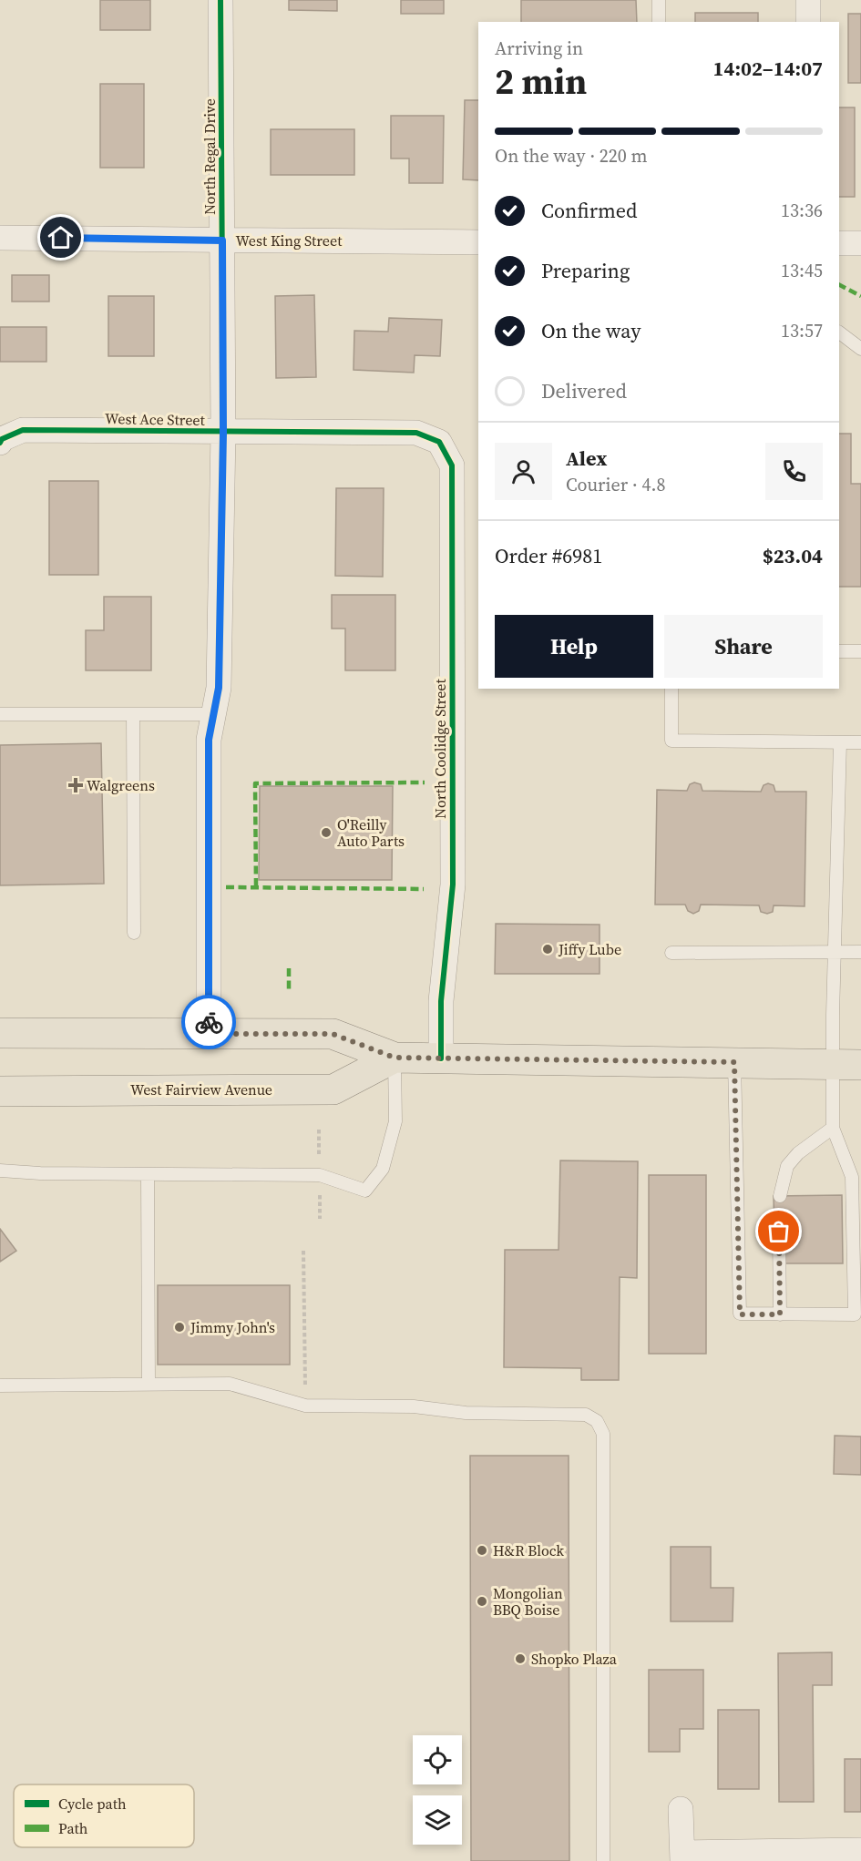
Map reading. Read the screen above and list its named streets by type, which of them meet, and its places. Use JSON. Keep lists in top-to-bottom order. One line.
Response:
{"streets":{"main road":["West Fairview Avenue"],"street":["North Regal Drive","West King Street","West Ace Street","North Coolidge Street"]},"crossings":[["North Regal Drive","West King Street"],["North Regal Drive","West Ace Street"],["North Regal Drive","West Fairview Avenue"],["West Ace Street","North Coolidge Street"],["North Coolidge Street","West Fairview Avenue"]],"places":{"health":["Walgreens"],"other":["O'Reilly Auto Parts","Jiffy Lube","Jimmy John's","H&R Block","Mongolian BBQ Boise","Shopko Plaza"]},"legend":["Cycle path","Path"],"page":{"heading":["2 min","Arriving in","14:02–14:07"],"panel":["Alex","Courier · 4.8","Order #6981","$23.04"],"bar":"On the way · 220 m","list":[["Confirmed","13:36"],["Preparing","13:45"],["On the way","13:57"],"Delivered"],"buttons":["Help","Share"]}}
